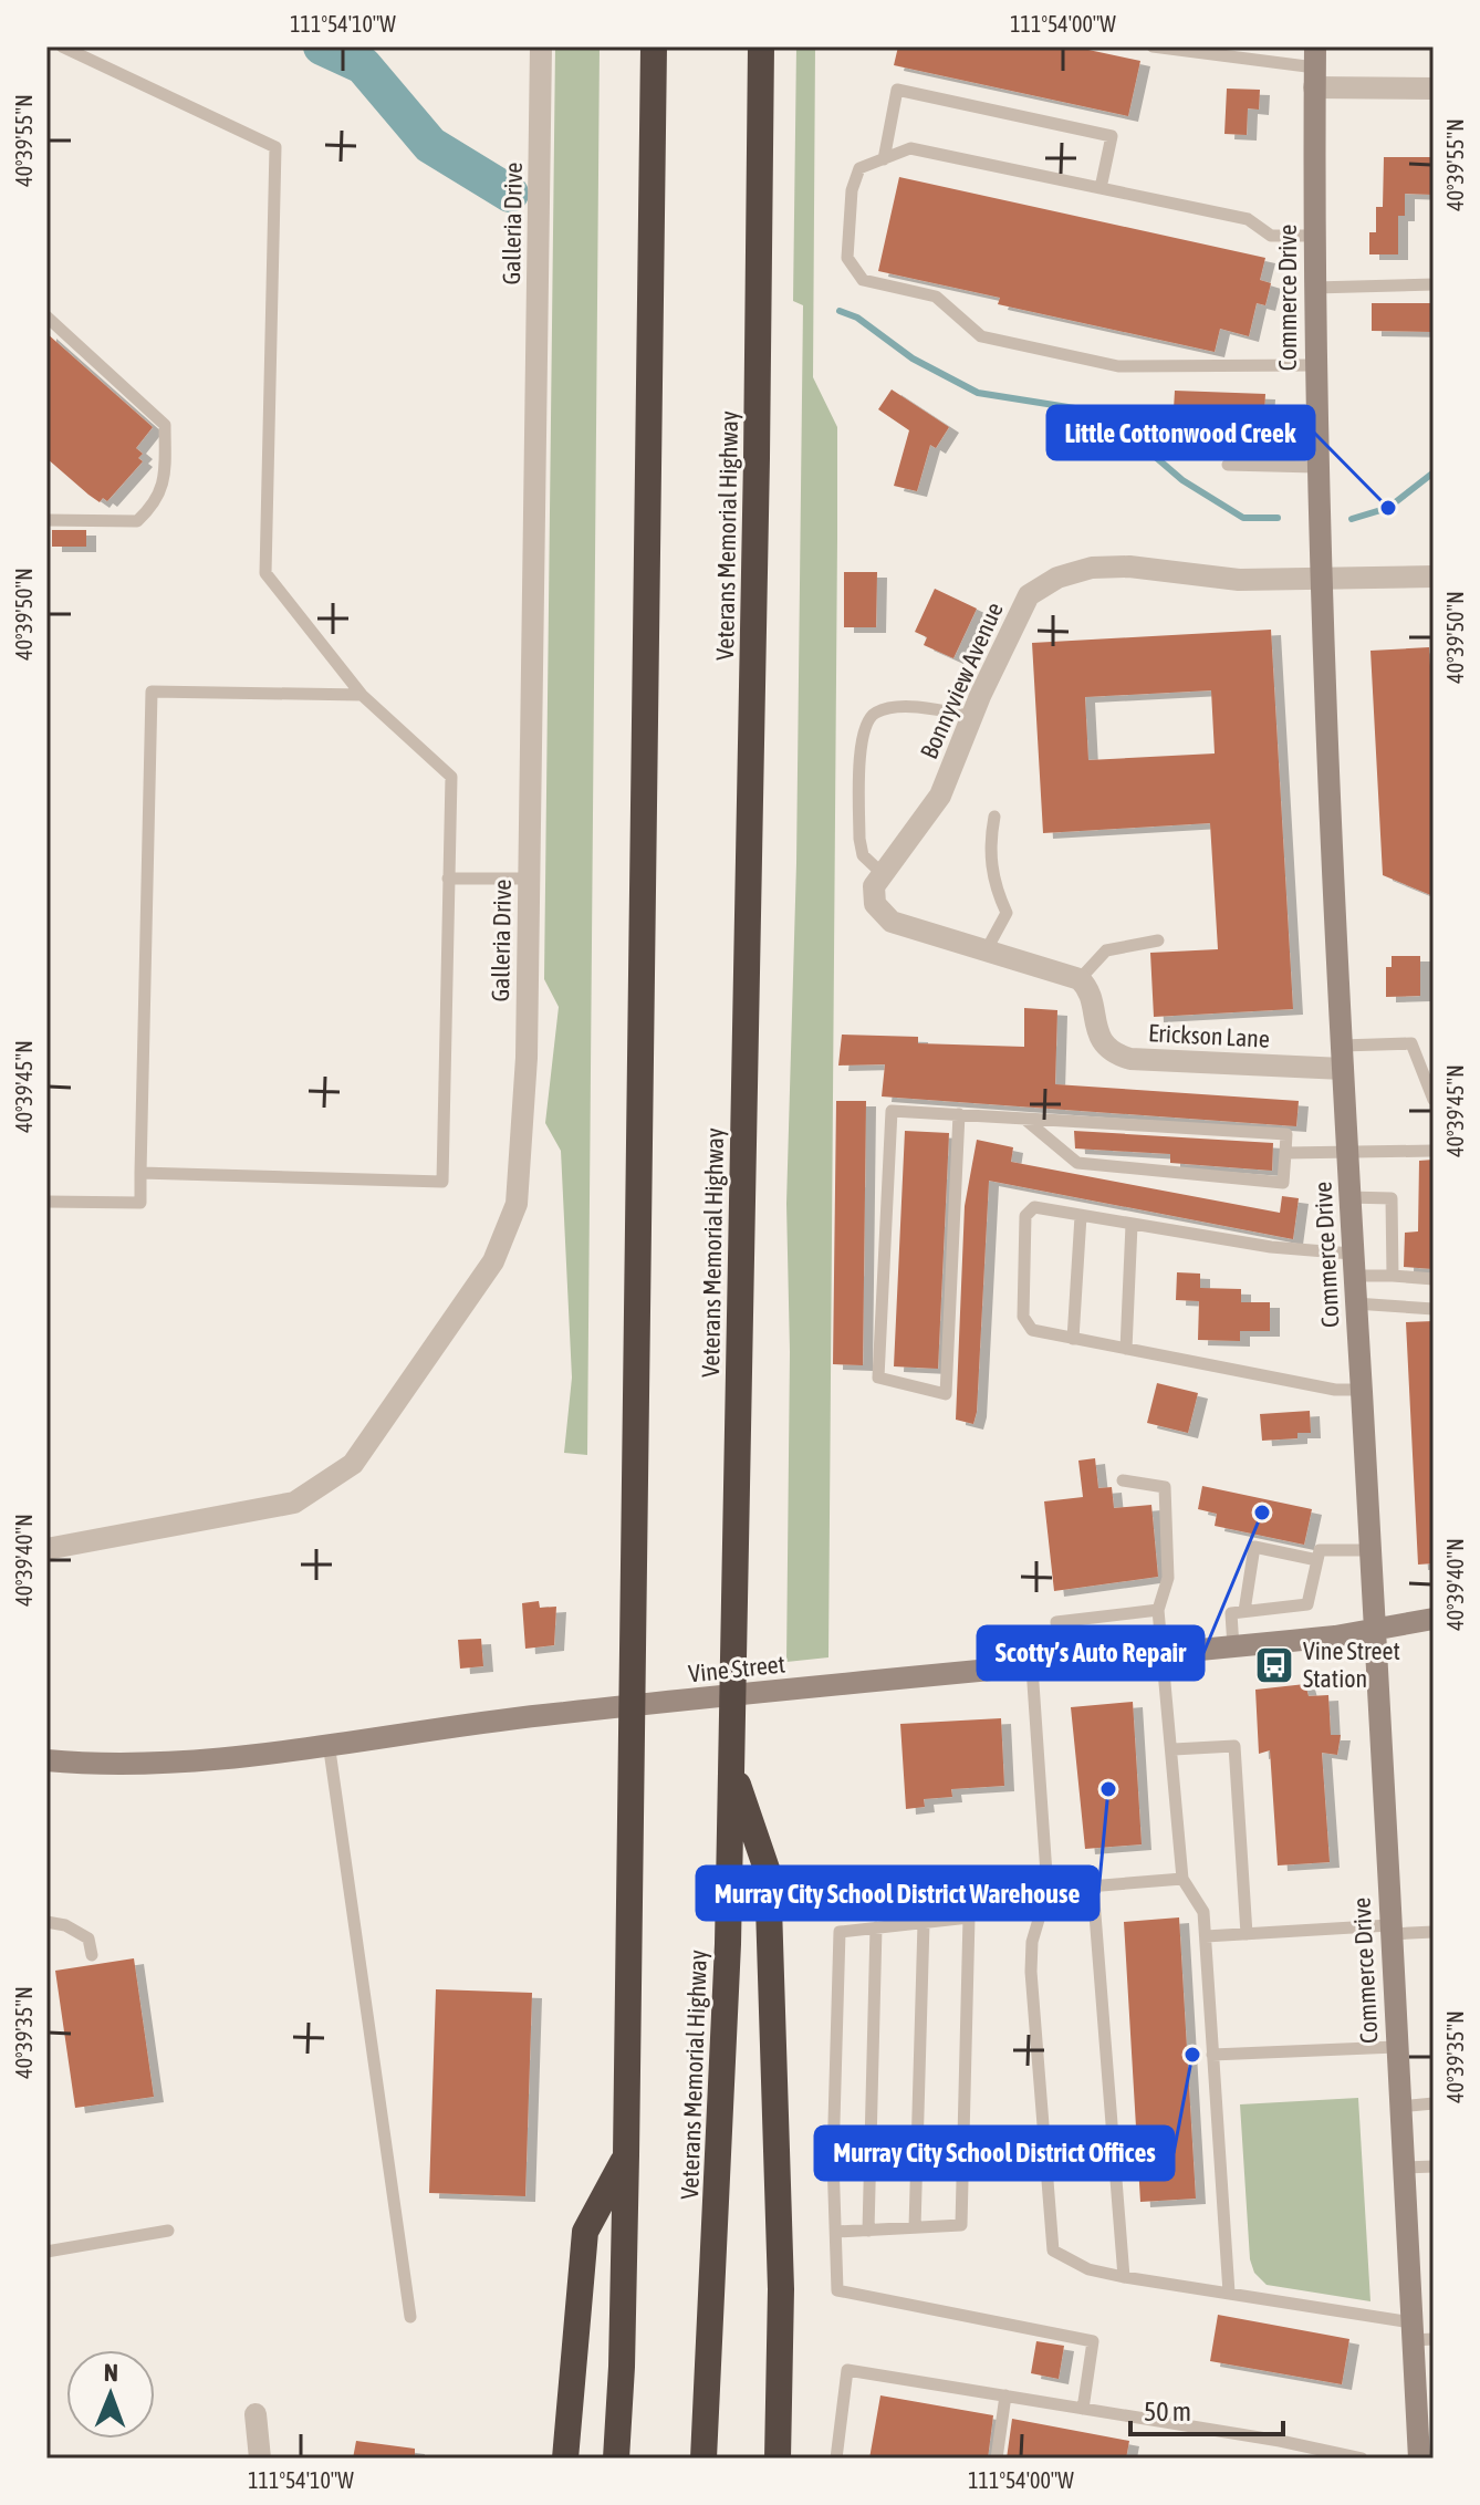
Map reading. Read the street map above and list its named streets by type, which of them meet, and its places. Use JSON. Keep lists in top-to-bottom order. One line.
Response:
{"streets":{"highway":["Veterans Memorial Highway"],"street":["Galleria Drive","Commerce Drive","Bonnyview Avenue","Erickson Lane","Vine Street"]},"crossings":[["Commerce Drive","Bonnyview Avenue"],["Commerce Drive","Erickson Lane"],["Commerce Drive","Vine Street"]],"places":{"other":["Little Cottonwood Creek","Scotty’s Auto Repair","Murray City School District Warehouse","Murray City School District Offices"],"bus stop":["Vine Street Station"]},"scale_bar":"50 m","north":"top","coordinates":["111°54'10\"W","111°54'00\"W","40°39'55\"N","40°39'50\"N","40°39'45\"N","40°39'40\"N","40°39'35\"N"]}
